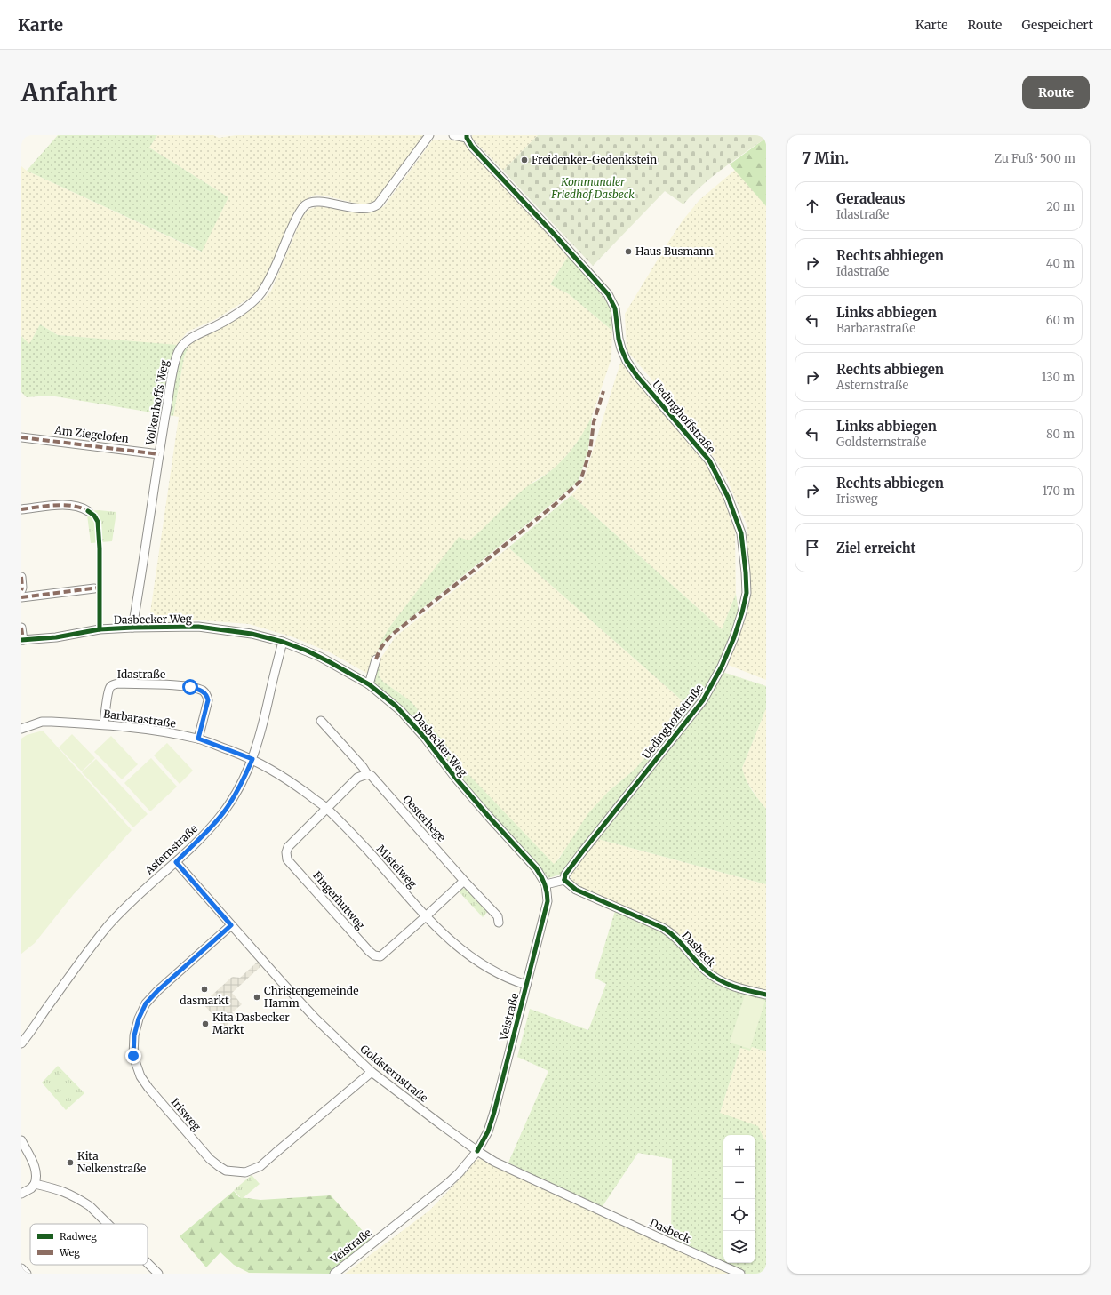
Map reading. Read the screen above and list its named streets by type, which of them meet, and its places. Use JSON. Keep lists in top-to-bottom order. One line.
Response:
{"streets":{"street":["Volkenhoffs Weg","Uedinghoffstraße","Am Ziegelofen","Dasbecker Weg","Idastraße","Barbarastraße","Oesterhege","Asternstraße","Mistelweg","Fingerhutweg","Dasbeck","Veistraße","Goldsternstraße","Irisweg"]},"crossings":[["Volkenhoffs Weg","Am Ziegelofen"],["Volkenhoffs Weg","Dasbecker Weg"],["Uedinghoffstraße","Dasbeck"],["Dasbecker Weg","Asternstraße"],["Dasbecker Weg","Veistraße"],["Idastraße","Barbarastraße"],["Barbarastraße","Asternstraße"],["Barbarastraße","Mistelweg"],["Asternstraße","Mistelweg"],["Asternstraße","Goldsternstraße"],["Mistelweg","Fingerhutweg"],["Mistelweg","Veistraße"],["Dasbeck","Veistraße"],["Dasbeck","Goldsternstraße"],["Veistraße","Goldsternstraße"],["Goldsternstraße","Irisweg"]],"parks":["Kommunaler Friedhof Dasbeck"],"places":["Freidenker-Gedenkstein","Haus Busmann","dasmarkt","Christengemeinde Hamm","Kita Dasbecker Markt","Kita Nelkenstraße"],"legend":["Radweg","Weg"],"page":{"header":"Karte","nav":["Karte","Route","Gespeichert"],"buttons":"Route","title":"Anfahrt","heading":["7 Min.","Zu Fuß · 500 m"],"list":[["Geradeaus","Idastraße","20 m"],["Rechts abbiegen","Idastraße","40 m"],["Links abbiegen","Barbarastraße","60 m"],["Rechts abbiegen","Asternstraße","130 m"],["Links abbiegen","Goldsternstraße","80 m"],["Rechts abbiegen","Irisweg","170 m"],"Ziel erreicht"],"map_buttons":["+","−"]}}
